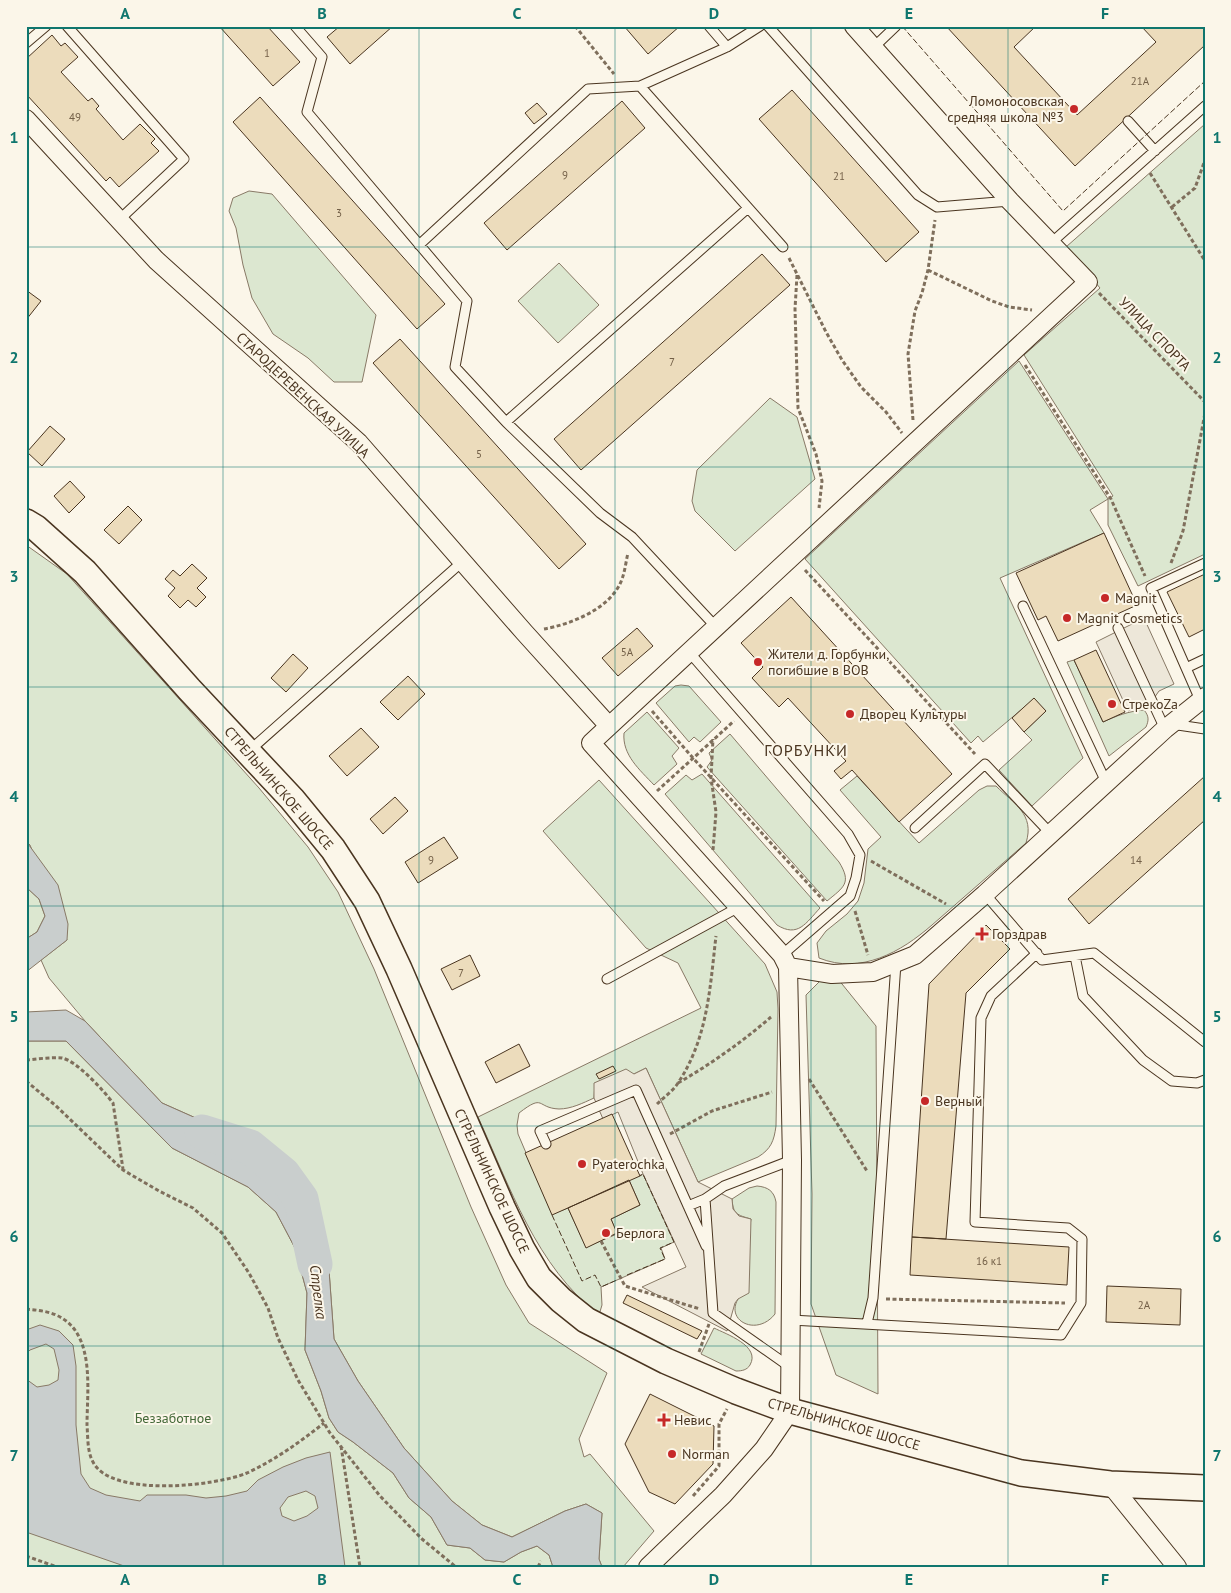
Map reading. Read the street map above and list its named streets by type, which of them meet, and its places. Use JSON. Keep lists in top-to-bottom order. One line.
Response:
{"streets":{"main road":["СТРЕЛЬНИНСКОЕ ШОССЕ"],"street":["СТАРОДЕРЕВЕНСКАЯ УЛИЦА"],"path":["УЛИЦА СПОРТА"]},"districts":["ГОРБУНКИ"],"water":["Стрелка"],"parks":["Беззаботное"],"places":{"other":["Ломоносовская средняя школа №3","Magnit","Magnit Cosmetics","Жители д. Горбунки, погибшие в ВОВ","СтрекоZа","Дворец Культуры","Верный","Pyaterochka","Берлога","Norman"],"health":["Горздрав","Невис"]},"house_numbers":["1","21А","49","9","21","3","7","5","5А","9","14","7","16 к1","2А"],"grid":{"columns":["A","B","C","D","E","F"],"rows":["1","2","3","4","5","6","7"]}}
